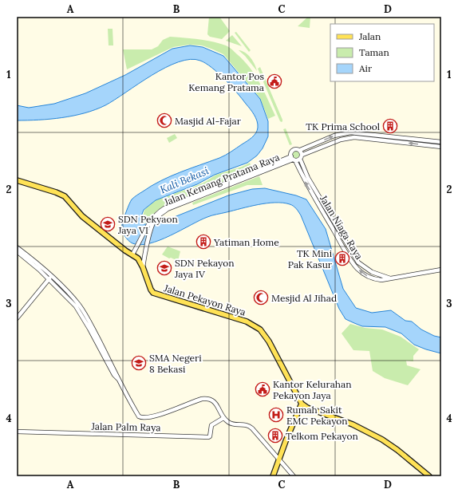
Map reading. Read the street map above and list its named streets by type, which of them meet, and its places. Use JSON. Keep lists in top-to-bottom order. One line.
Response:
{"streets":{"main road":["Jalan Pekayon Raya"],"street":["Jalan Kemang Pratama Raya","Jalan Niaga Raya","Jalan Palm Raya"]},"crossings":[["Jalan Kemang Pratama Raya","Jalan Niaga Raya"],["Jalan Kemang Pratama Raya","Jalan Pekayon Raya"]],"water":["Kali Bekasi"],"places":{"public building":["Kantor Pos Kemang Pratama","Kantor Kelurahan Pekayon Jaya"],"mosque":["Masjid Al-Fajar","Mesjid Al Jihad"],"building":["TK Prima School","Yatiman Home","TK Mini Pak Kasur","Telkom Pekayon"],"school or university":["SDN Pekyaon Jaya VI","SDN Pekayon Jaya IV","SMA Negeri 8 Bekasi"],"hospital":["Rumah Sakit EMC Pekayon"]},"legend":["Jalan","Taman","Air"],"grid":{"columns":["A","B","C","D"],"rows":["1","2","3","4"]}}
